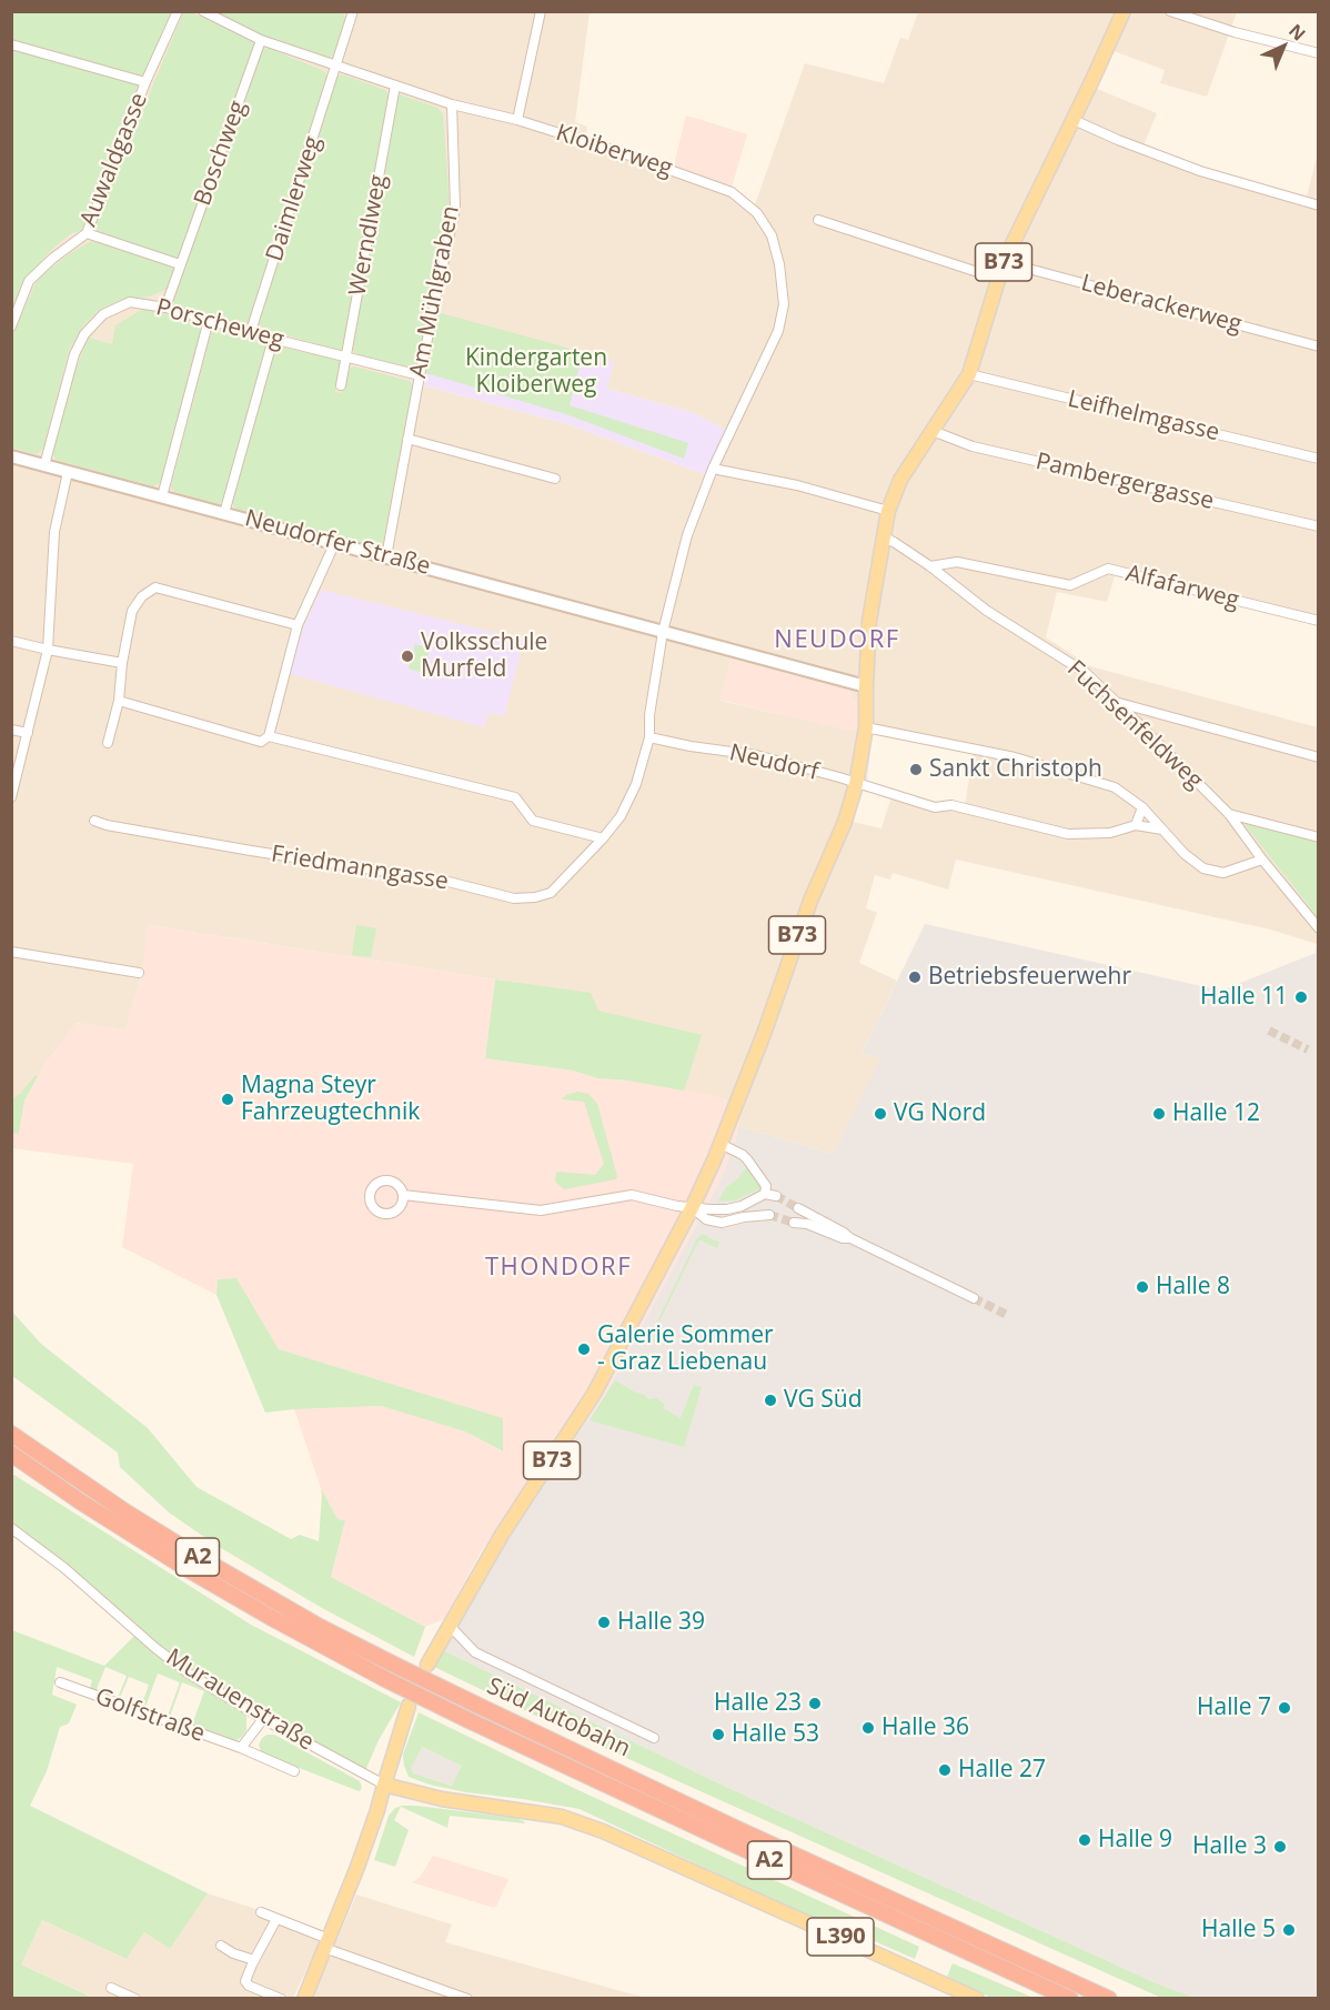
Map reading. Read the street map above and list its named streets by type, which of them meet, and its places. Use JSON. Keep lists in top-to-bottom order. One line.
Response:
{"streets":{"highway":["A2","Süd Autobahn"],"main road":["B73","L390"],"street":["Kloiberweg","Boschweg","Auwaldgasse","Daimlerweg","Werndlweg","Am Mühlgraben","Leberackerweg","Porscheweg","Leifhelmgasse","Pambergergasse","Neudorfer Straße","Alfafarweg","Fuchsenfeldweg","Neudorf","Friedmanngasse","Murauenstraße","Golfstraße"]},"crossings":[["Kloiberweg","Boschweg"],["Kloiberweg","Daimlerweg"],["Kloiberweg","Werndlweg"],["Kloiberweg","Am Mühlgraben"],["Boschweg","Porscheweg"],["Daimlerweg","Porscheweg"],["Werndlweg","Porscheweg"],["B73","Leberackerweg"],["B73","Leifhelmgasse"],["B73","Pambergergasse"],["B73","Fuchsenfeldweg"],["B73","Neudorf"],["Am Mühlgraben","Porscheweg"],["Am Mühlgraben","Neudorfer Straße"],["Porscheweg","Neudorfer Straße"],["Alfafarweg","Fuchsenfeldweg"],["Murauenstraße","L390"]],"districts":["NEUDORF","THONDORF"],"parks":["Kindergarten Kloiberweg"],"places":["Volksschule Murfeld","Sankt Christoph","Betriebsfeuerwehr","Halle 11","Magna Steyr Fahrzeugtechnik","VG Nord","Halle 12","Halle 8","Galerie Sommer - Graz Liebenau","VG Süd","Halle 39","Halle 23","Halle 7","Halle 36","Halle 53","Halle 27","Halle 9","Halle 3","Halle 5"],"north":"top right"}
